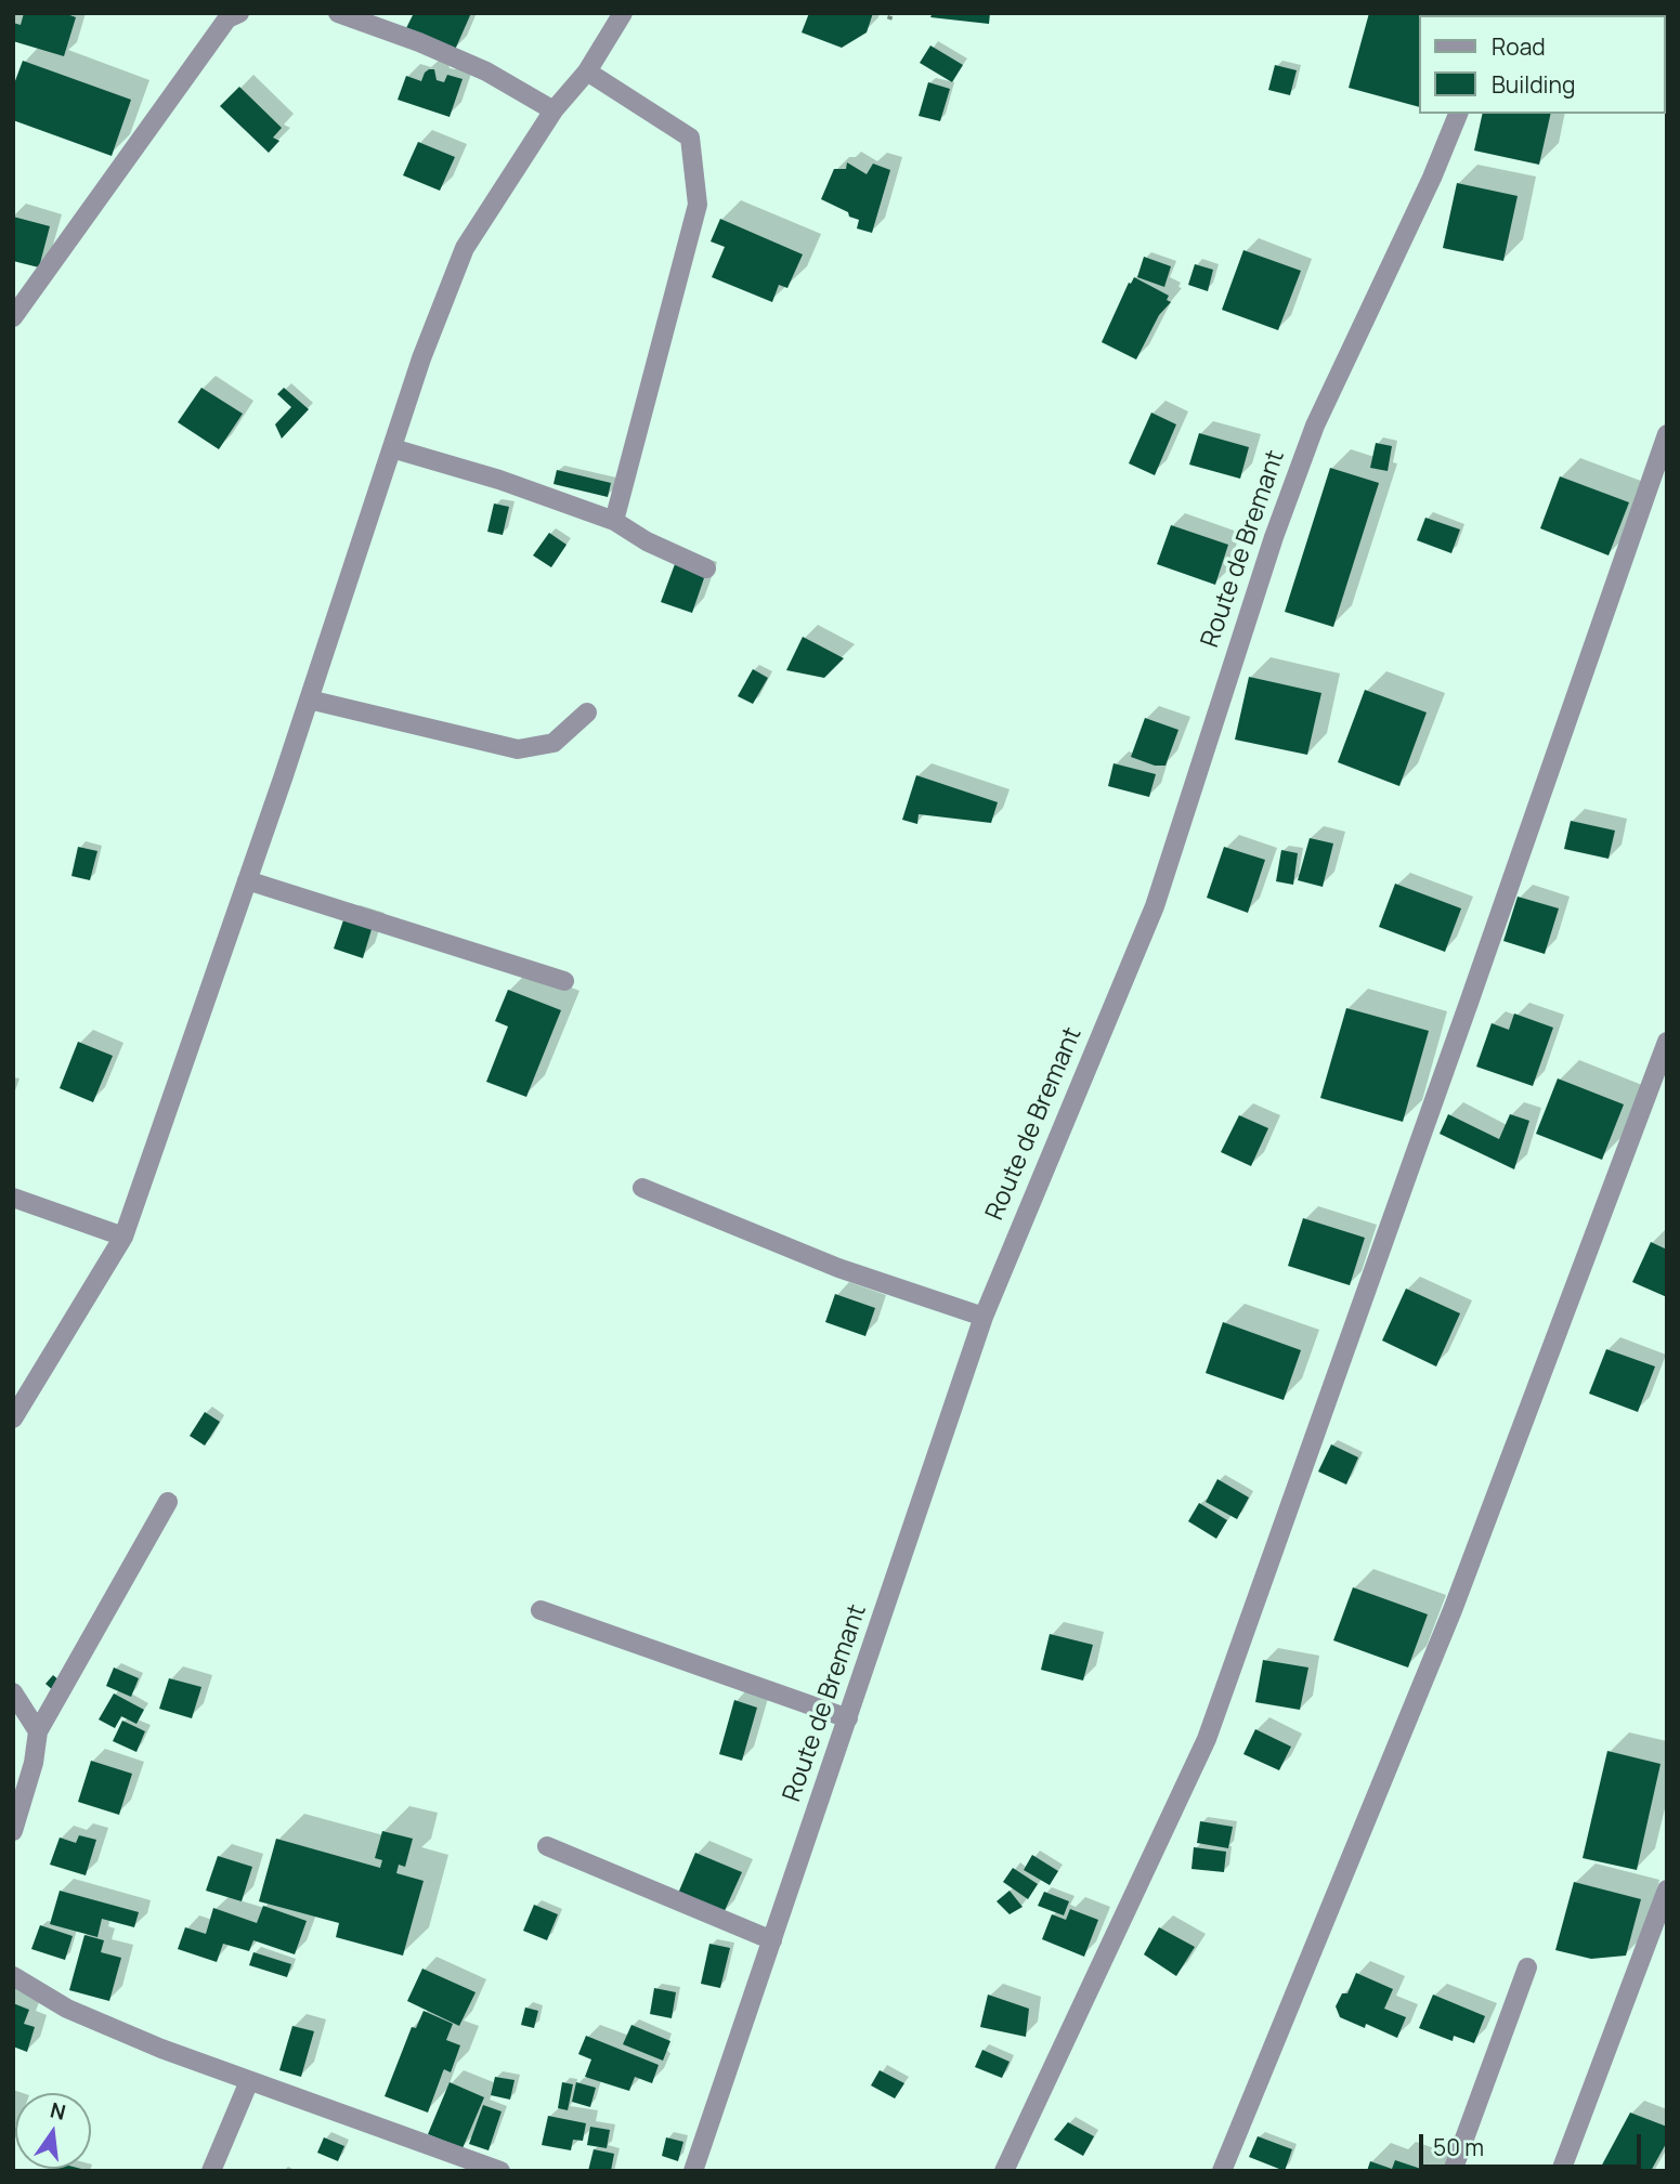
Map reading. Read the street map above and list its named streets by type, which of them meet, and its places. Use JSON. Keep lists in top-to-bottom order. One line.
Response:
{"streets":{"street":["Route de Bremant"]},"legend":["Road","Building"],"scale_bar":"50 m","north":"top"}
